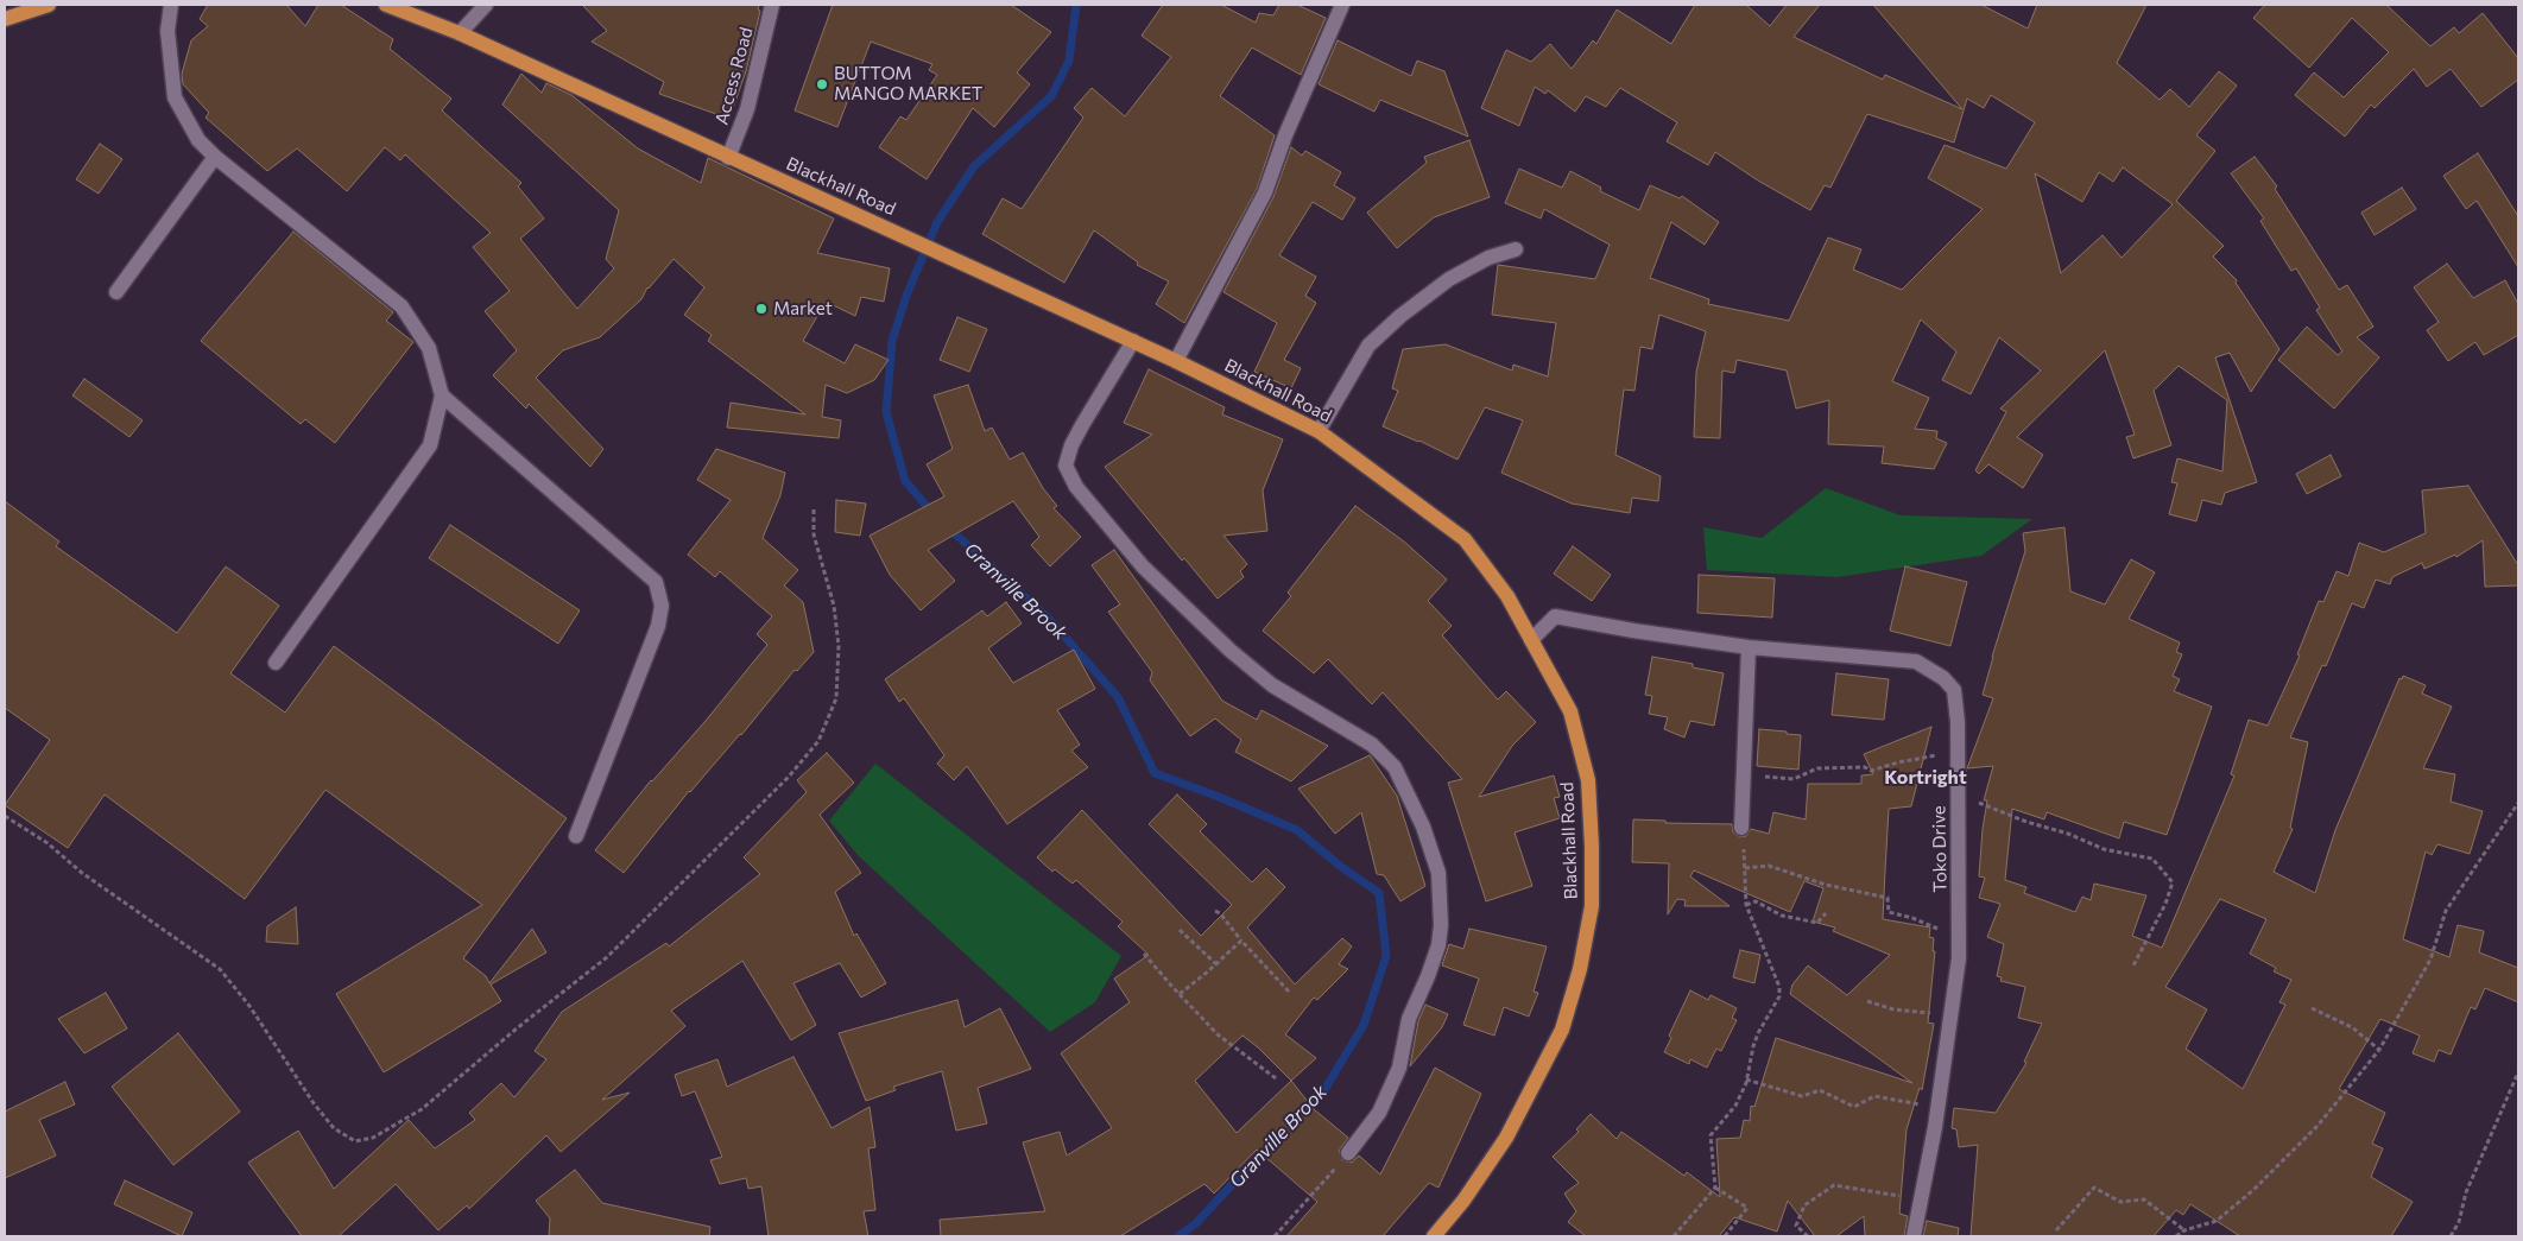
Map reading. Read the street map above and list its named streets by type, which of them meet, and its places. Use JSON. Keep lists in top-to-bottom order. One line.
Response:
{"streets":{"main road":["Blackhall Road"],"street":["Access Road","Toko Drive"]},"crossings":[["Access Road","Blackhall Road"],["Blackhall Road","Toko Drive"]],"districts":["Kortright"],"water":["Granville Brook"],"places":["BUTTOM MANGO MARKET","Market"]}
